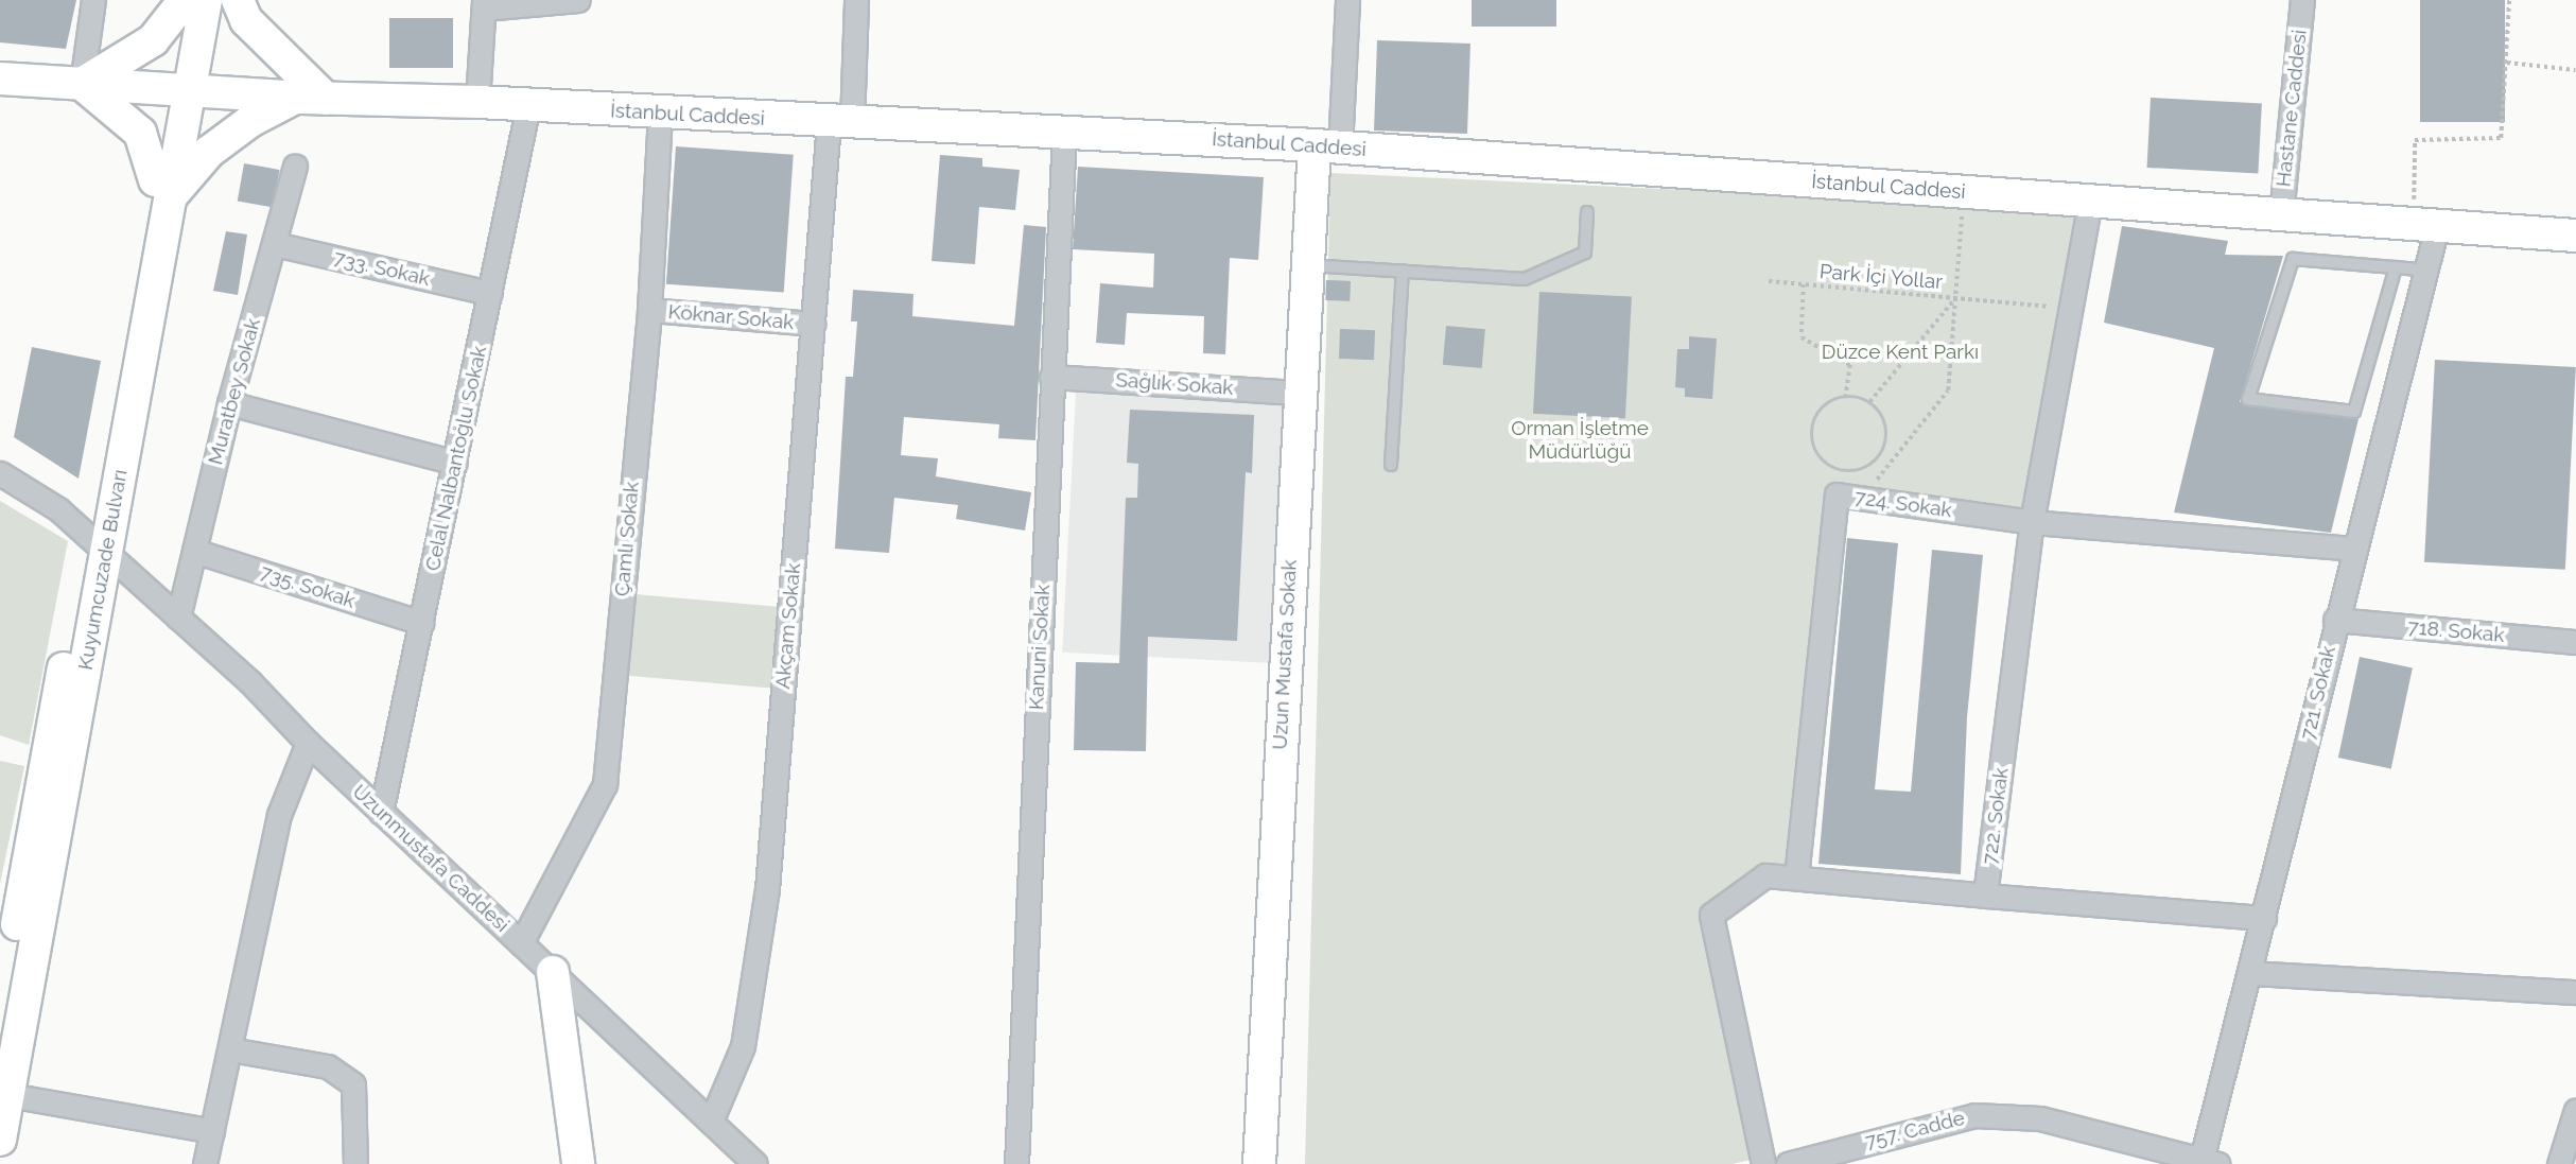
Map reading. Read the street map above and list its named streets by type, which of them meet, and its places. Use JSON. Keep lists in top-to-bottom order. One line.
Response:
{"streets":{"main road":["İstanbul Caddesi","Kuyumcuzade Bulvarı","Uzun Mustafa Sokak"],"street":["Hastane Caddesi","733. Sokak","Köknar Sokak","Sağlık Sokak","Muratbey Sokak","Celal Nalbantoğlu Sokak","724. Sokak","Çamlı Sokak","735. Sokak","Akçam Sokak","718. Sokak","Kanuni Sokak","721. Sokak","722. Sokak","Uzunmustafa Caddesi","757. Cadde"],"path":["Park İçi Yollar"]},"crossings":[["Hastane Caddesi","İstanbul Caddesi"],["İstanbul Caddesi","Park İçi Yollar"],["İstanbul Caddesi","Celal Nalbantoğlu Sokak"],["İstanbul Caddesi","Çamlı Sokak"],["İstanbul Caddesi","Kuyumcuzade Bulvarı"],["İstanbul Caddesi","Akçam Sokak"],["İstanbul Caddesi","Kanuni Sokak"],["İstanbul Caddesi","Uzun Mustafa Sokak"],["İstanbul Caddesi","721. Sokak"],["İstanbul Caddesi","722. Sokak"],["733. Sokak","Muratbey Sokak"],["733. Sokak","Celal Nalbantoğlu Sokak"],["Park İçi Yollar","724. Sokak"],["Park İçi Yollar","722. Sokak"],["Köknar Sokak","Çamlı Sokak"],["Köknar Sokak","Akçam Sokak"],["Sağlık Sokak","Kanuni Sokak"],["Sağlık Sokak","Uzun Mustafa Sokak"],["Muratbey Sokak","735. Sokak"],["Muratbey Sokak","Uzunmustafa Caddesi"],["Celal Nalbantoğlu Sokak","735. Sokak"],["Celal Nalbantoğlu Sokak","Uzunmustafa Caddesi"],["724. Sokak","721. Sokak"],["724. Sokak","722. Sokak"],["Çamlı Sokak","Uzunmustafa Caddesi"],["Kuyumcuzade Bulvarı","Uzunmustafa Caddesi"],["Akçam Sokak","Uzunmustafa Caddesi"],["718. Sokak","721. Sokak"],["721. Sokak","757. Cadde"]],"parks":["Düzce Kent Parkı","Orman İşletme Müdürlüğü"]}
